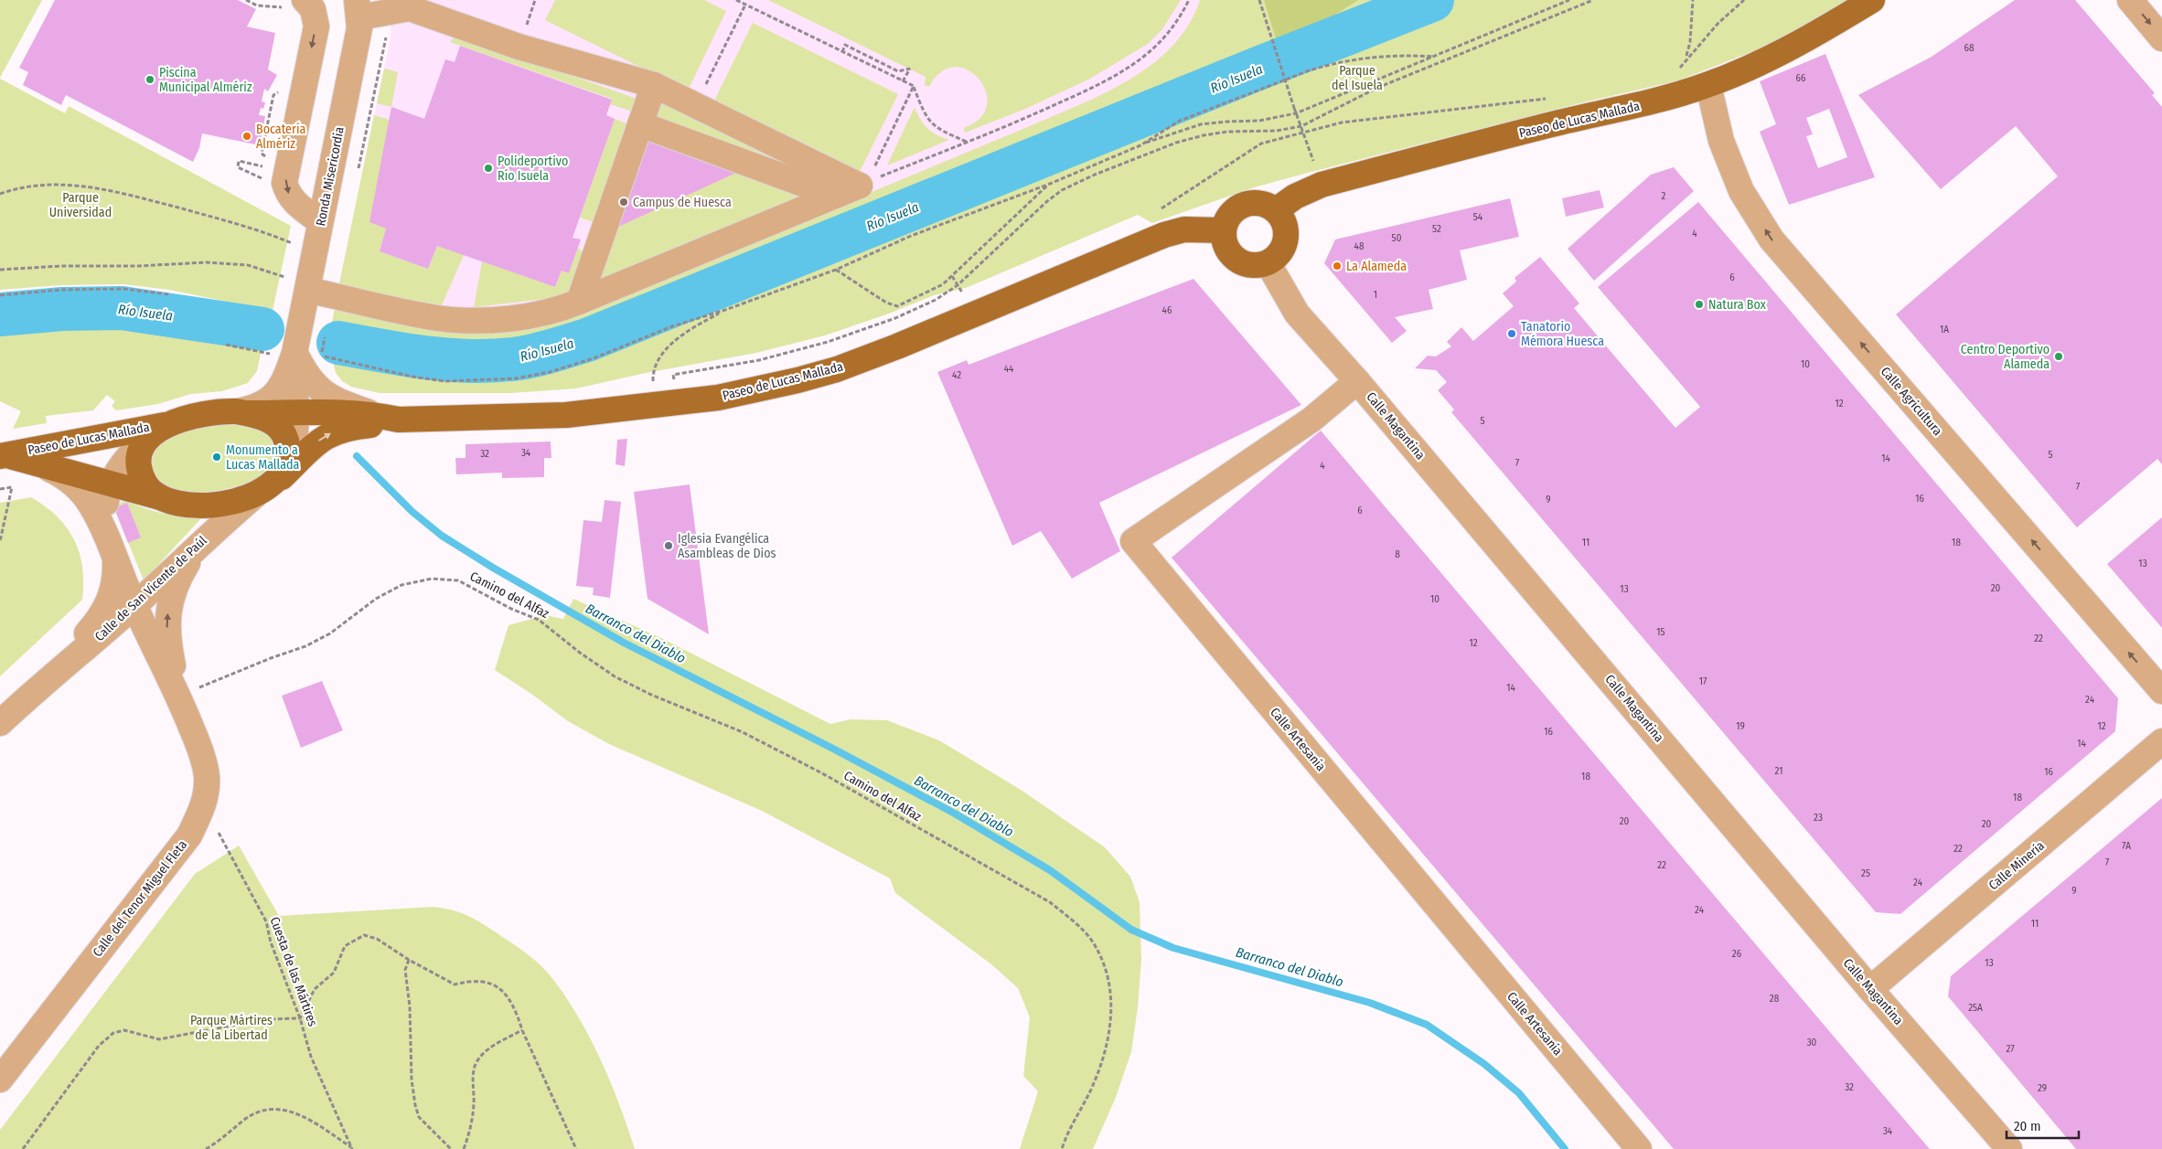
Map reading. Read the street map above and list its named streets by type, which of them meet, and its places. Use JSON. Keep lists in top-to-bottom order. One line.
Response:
{"streets":{"main road":["Paseo de Lucas Mallada"],"street":["Ronda Misericordia","Calle Agricultura","Calle Magantina","Calle de San Vicente de Paúl","Calle Artesanía","Calle Minería","Calle del Tenor Miguel Fleta"],"path":["Camino del Alfaz","Cuesta de las Mártires"]},"crossings":[["Paseo de Lucas Mallada","Ronda Misericordia"],["Paseo de Lucas Mallada","Calle Agricultura"],["Paseo de Lucas Mallada","Calle Magantina"],["Paseo de Lucas Mallada","Calle de San Vicente de Paúl"],["Paseo de Lucas Mallada","Calle del Tenor Miguel Fleta"],["Ronda Misericordia","Calle de San Vicente de Paúl"],["Calle Magantina","Calle Artesanía"],["Calle Magantina","Calle Minería"],["Calle de San Vicente de Paúl","Calle del Tenor Miguel Fleta"],["Camino del Alfaz","Calle del Tenor Miguel Fleta"],["Calle del Tenor Miguel Fleta","Cuesta de las Mártires"]],"one_way":["Calle Agricultura"],"water":["Río Isuela","Barranco del Diablo"],"parks":["Parque del Isuela","Parque Universidad","Parque Mártires de la Libertad"],"places":["Piscina Municipal Almériz","Bocatería Almériz","Polideportivo Río Isuela","Campus de Huesca","La Alameda","Natura Box","Tanatorio Mémora Huesca","Centro Deportivo Alameda","Monumento a Lucas Mallada","Iglesia Evangélica Asambleas de Dios"],"house_numbers":["68","66","2","54","52","4","50","48","6","1","46","1A","10","44","42","12","5","34","32","5","14","7","4","7","16","9","6","11","18","8","13","20","13","10","15","22","12","17","14","24","19","12","16","14","21","16","18","18","23","20","20","7A","22","7","22","25","24","9","24","11","26","13","28","25A","30","27","32","29","34"],"scale_bar":"20 m"}
